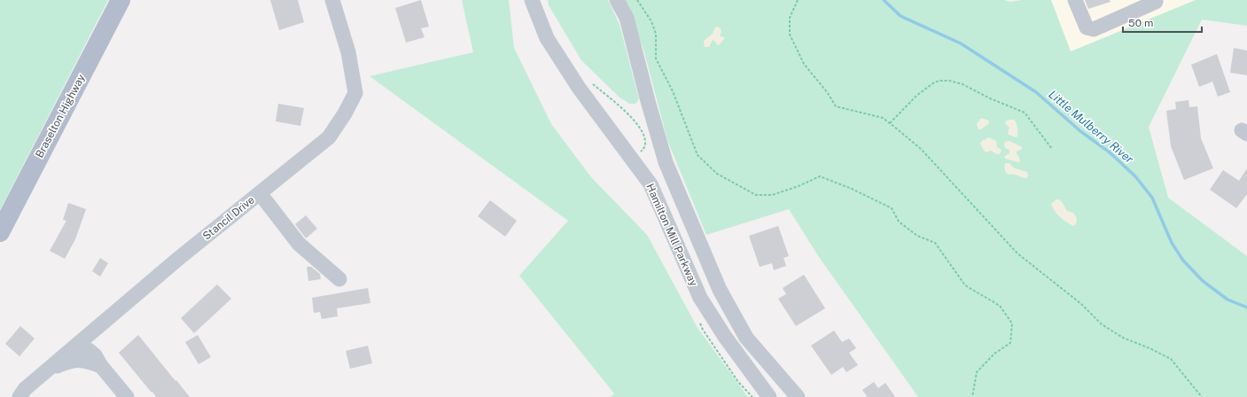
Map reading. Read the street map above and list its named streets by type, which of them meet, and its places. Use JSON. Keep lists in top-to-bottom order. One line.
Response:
{"streets":{"main road":["Braselton Highway"],"street":["Stancil Drive","Hamilton Mill Parkway"]},"water":["Little Mulberry River"],"scale_bar":"50 m"}
